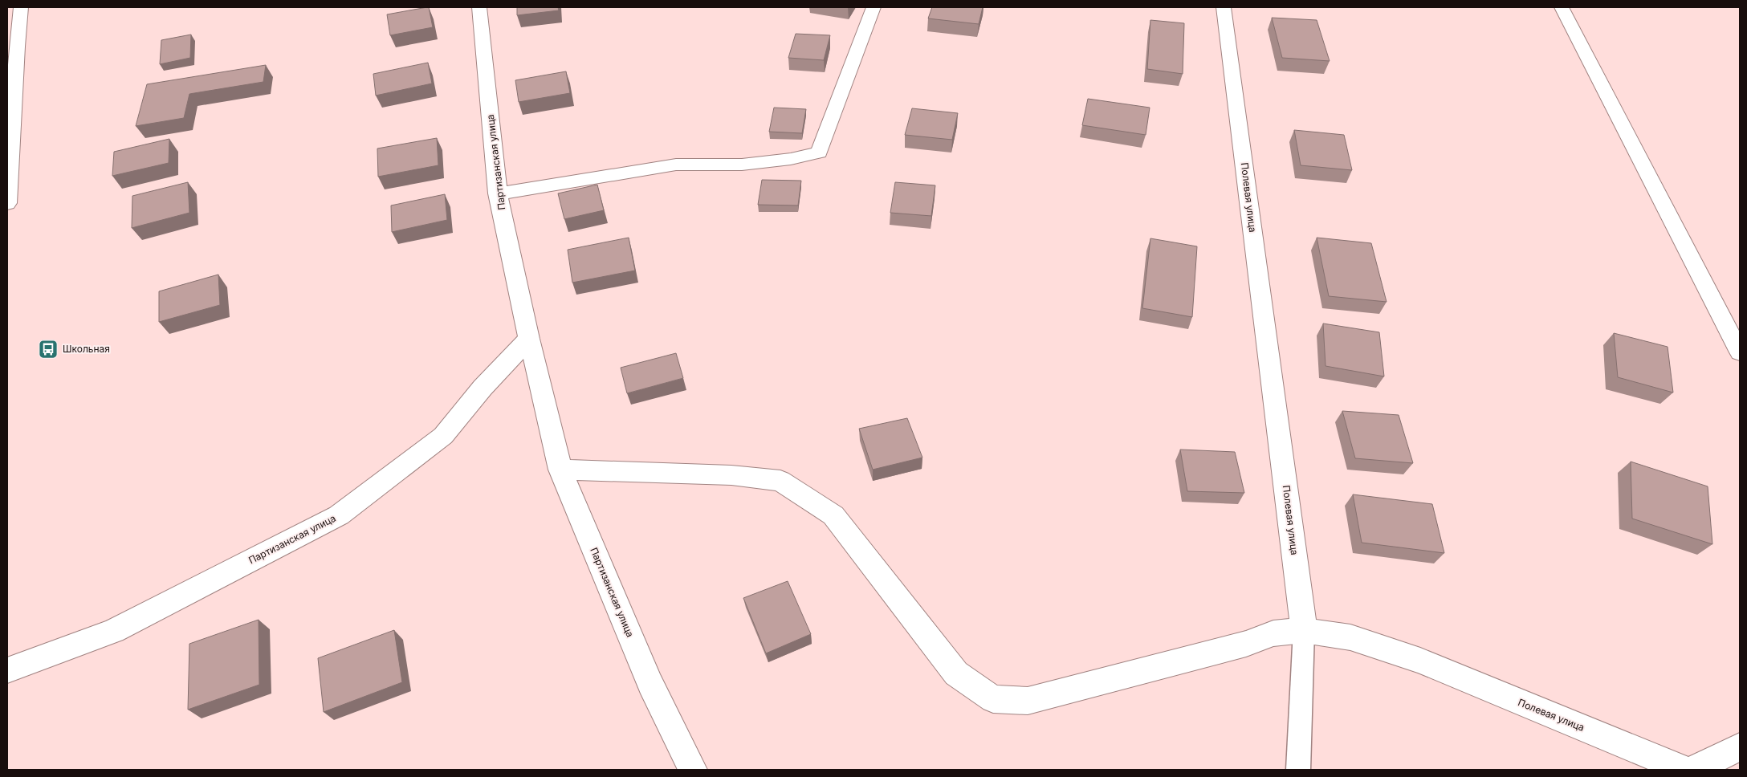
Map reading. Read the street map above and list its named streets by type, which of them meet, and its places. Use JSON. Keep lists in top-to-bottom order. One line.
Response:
{"streets":{"main road":["Партизанская улица","Полевая улица"]},"places":{"bus stop":["Школьная"]}}
